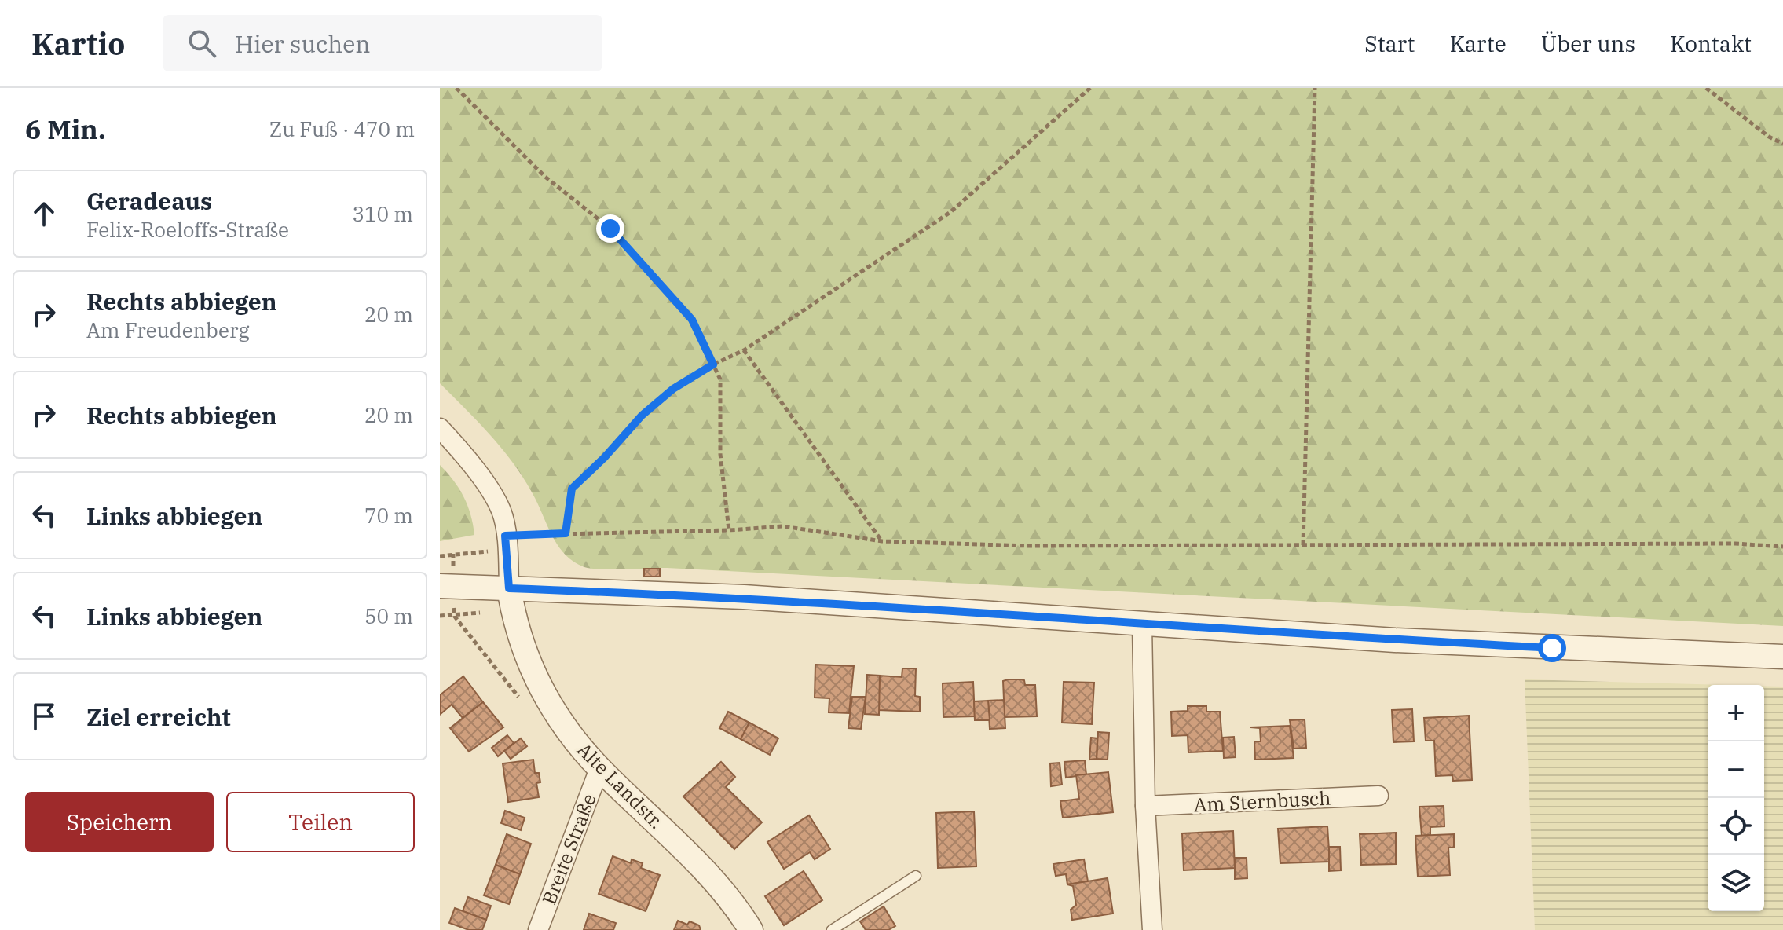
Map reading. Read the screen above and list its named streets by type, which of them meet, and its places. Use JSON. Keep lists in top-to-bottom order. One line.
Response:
{"streets":{"street":["Alte Landstr.","Am Sternbusch","Breite Straße"]},"crossings":[["Alte Landstr.","Breite Straße"]],"page":{"header":"Kartio","search":"Hier suchen","nav":["Start","Karte","Über uns","Kontakt"],"heading":["6 Min.","Zu Fuß · 470 m"],"list":[["Geradeaus","Felix-Roeloffs-Straße","310 m"],["Rechts abbiegen","Am Freudenberg","20 m"],["Rechts abbiegen","20 m"],["Links abbiegen","70 m"],["Links abbiegen","50 m"],"Ziel erreicht"],"map_buttons":["+","−"],"buttons":["Speichern","Teilen"]}}
